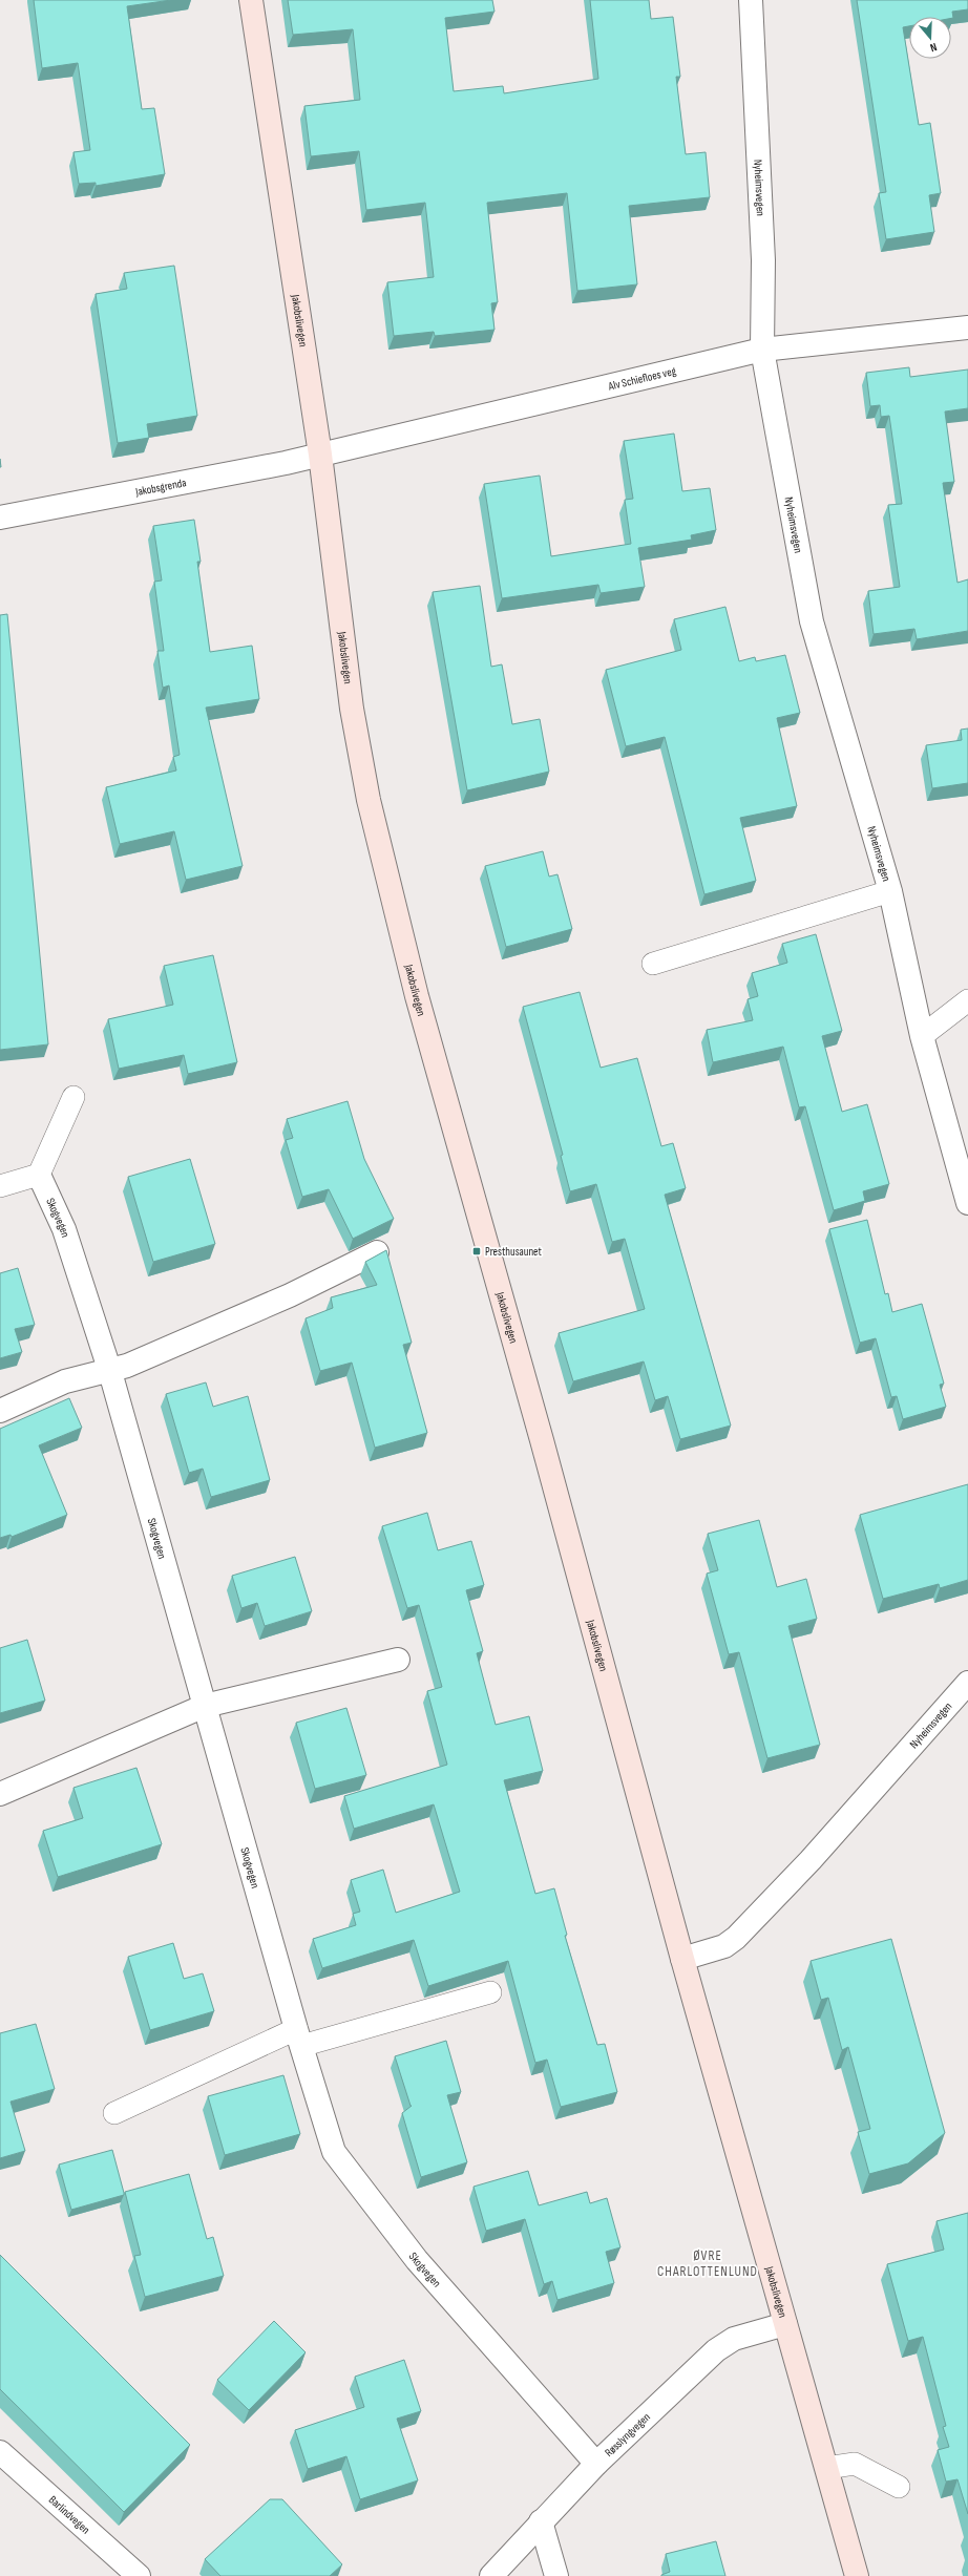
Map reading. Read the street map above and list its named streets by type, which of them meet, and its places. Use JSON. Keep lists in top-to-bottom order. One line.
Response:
{"streets":{"street":["Nyheimsvegen","Jakobslivegen","Alv Schiefloes veg","Jakobsgrenda","Skogvegen","Røsslyngvegen","Barlindvegen"]},"crossings":[["Nyheimsvegen","Jakobslivegen"],["Nyheimsvegen","Alv Schiefloes veg"],["Jakobslivegen","Alv Schiefloes veg"],["Jakobslivegen","Jakobsgrenda"],["Jakobslivegen","Røsslyngvegen"],["Alv Schiefloes veg","Jakobsgrenda"],["Skogvegen","Røsslyngvegen"]],"districts":["ØVRE CHARLOTTENLUND"],"places":{"transit":["Presthusaunet"]},"north":"bottom"}
